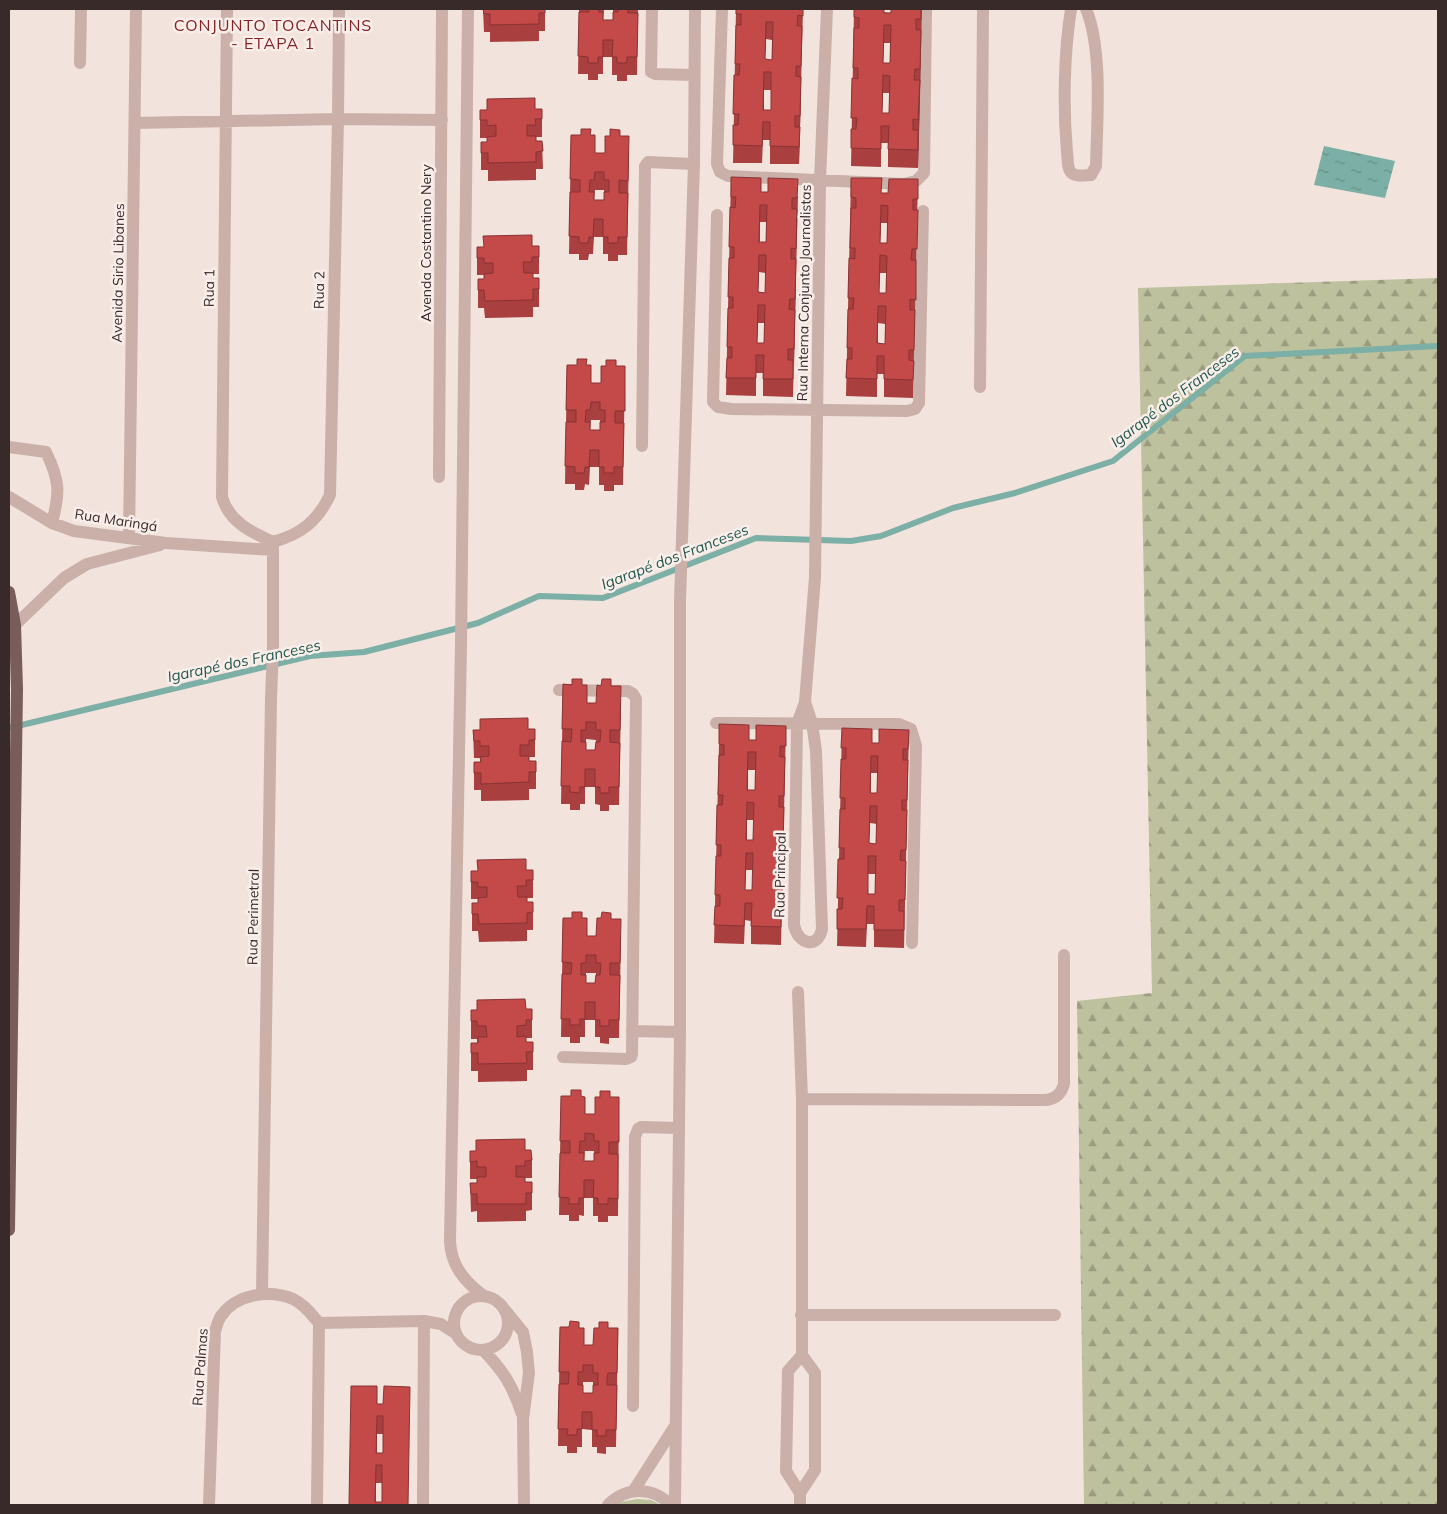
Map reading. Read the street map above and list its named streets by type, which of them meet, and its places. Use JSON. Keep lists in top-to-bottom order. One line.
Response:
{"streets":{"street":["Avenda Costantino Nery","Avenida Sirio Libanes","Rua 1","Rua 2","Rua Interna Conjunto Journalistas","Rua Maringá","Rua Principal","Rua Perimetral","Rua Palmas"]},"crossings":[["Avenida Sirio Libanes","Rua Maringá"],["Rua 1","Rua 2"],["Rua 1","Rua Maringá"],["Rua 1","Rua Perimetral"],["Rua 2","Rua Maringá"],["Rua 2","Rua Perimetral"],["Rua Interna Conjunto Journalistas","Rua Principal"],["Rua Maringá","Rua Perimetral"],["Rua Perimetral","Rua Palmas"]],"districts":["CONJUNTO TOCANTINS - ETAPA 1"],"water":["Igarapé dos Franceses"]}
